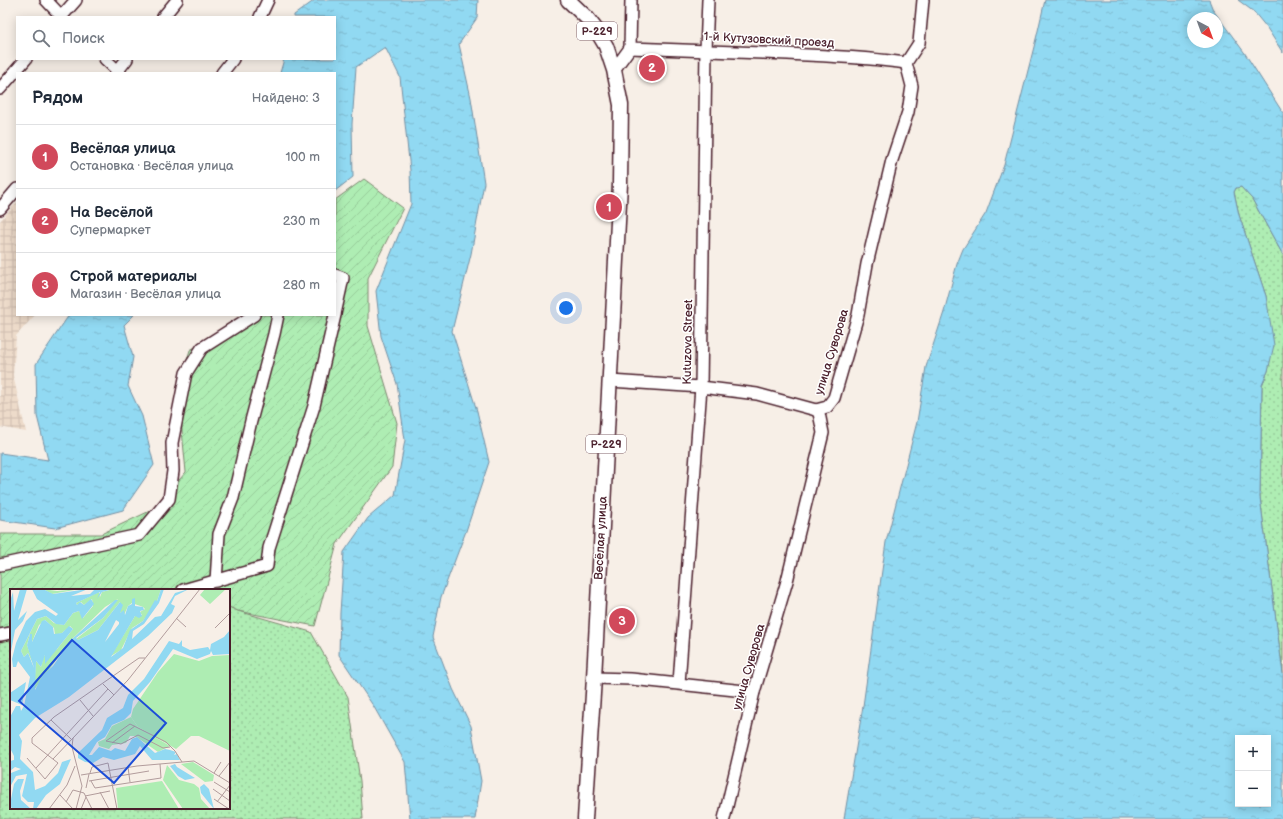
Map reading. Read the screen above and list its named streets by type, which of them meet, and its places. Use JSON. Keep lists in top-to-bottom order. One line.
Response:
{"streets":{"main road":["Р-229","Весёлая улица"],"street":["1-й Кутузовский проезд","Kutuzova Street","улица Суворова"]},"crossings":[["Р-229","Весёлая улица"],["1-й Кутузовский проезд","Kutuzova Street"],["1-й Кутузовский проезд","улица Суворова"]],"north":"bottom right","page":{"search":"Поиск","pins":["2","1","3"],"heading":["Рядом","Найдено: 3"],"list":[{"mark":"1","name":"Весёлая улица","note":"Остановка · Весёлая улица","value":"100 m"},{"mark":"2","name":"На Весёлой","note":"Супермаркет","value":"230 m"},{"mark":"3","name":"Строй материалы","note":"Магазин · Весёлая улица","value":"280 m"}],"map_buttons":["+","−"]}}
